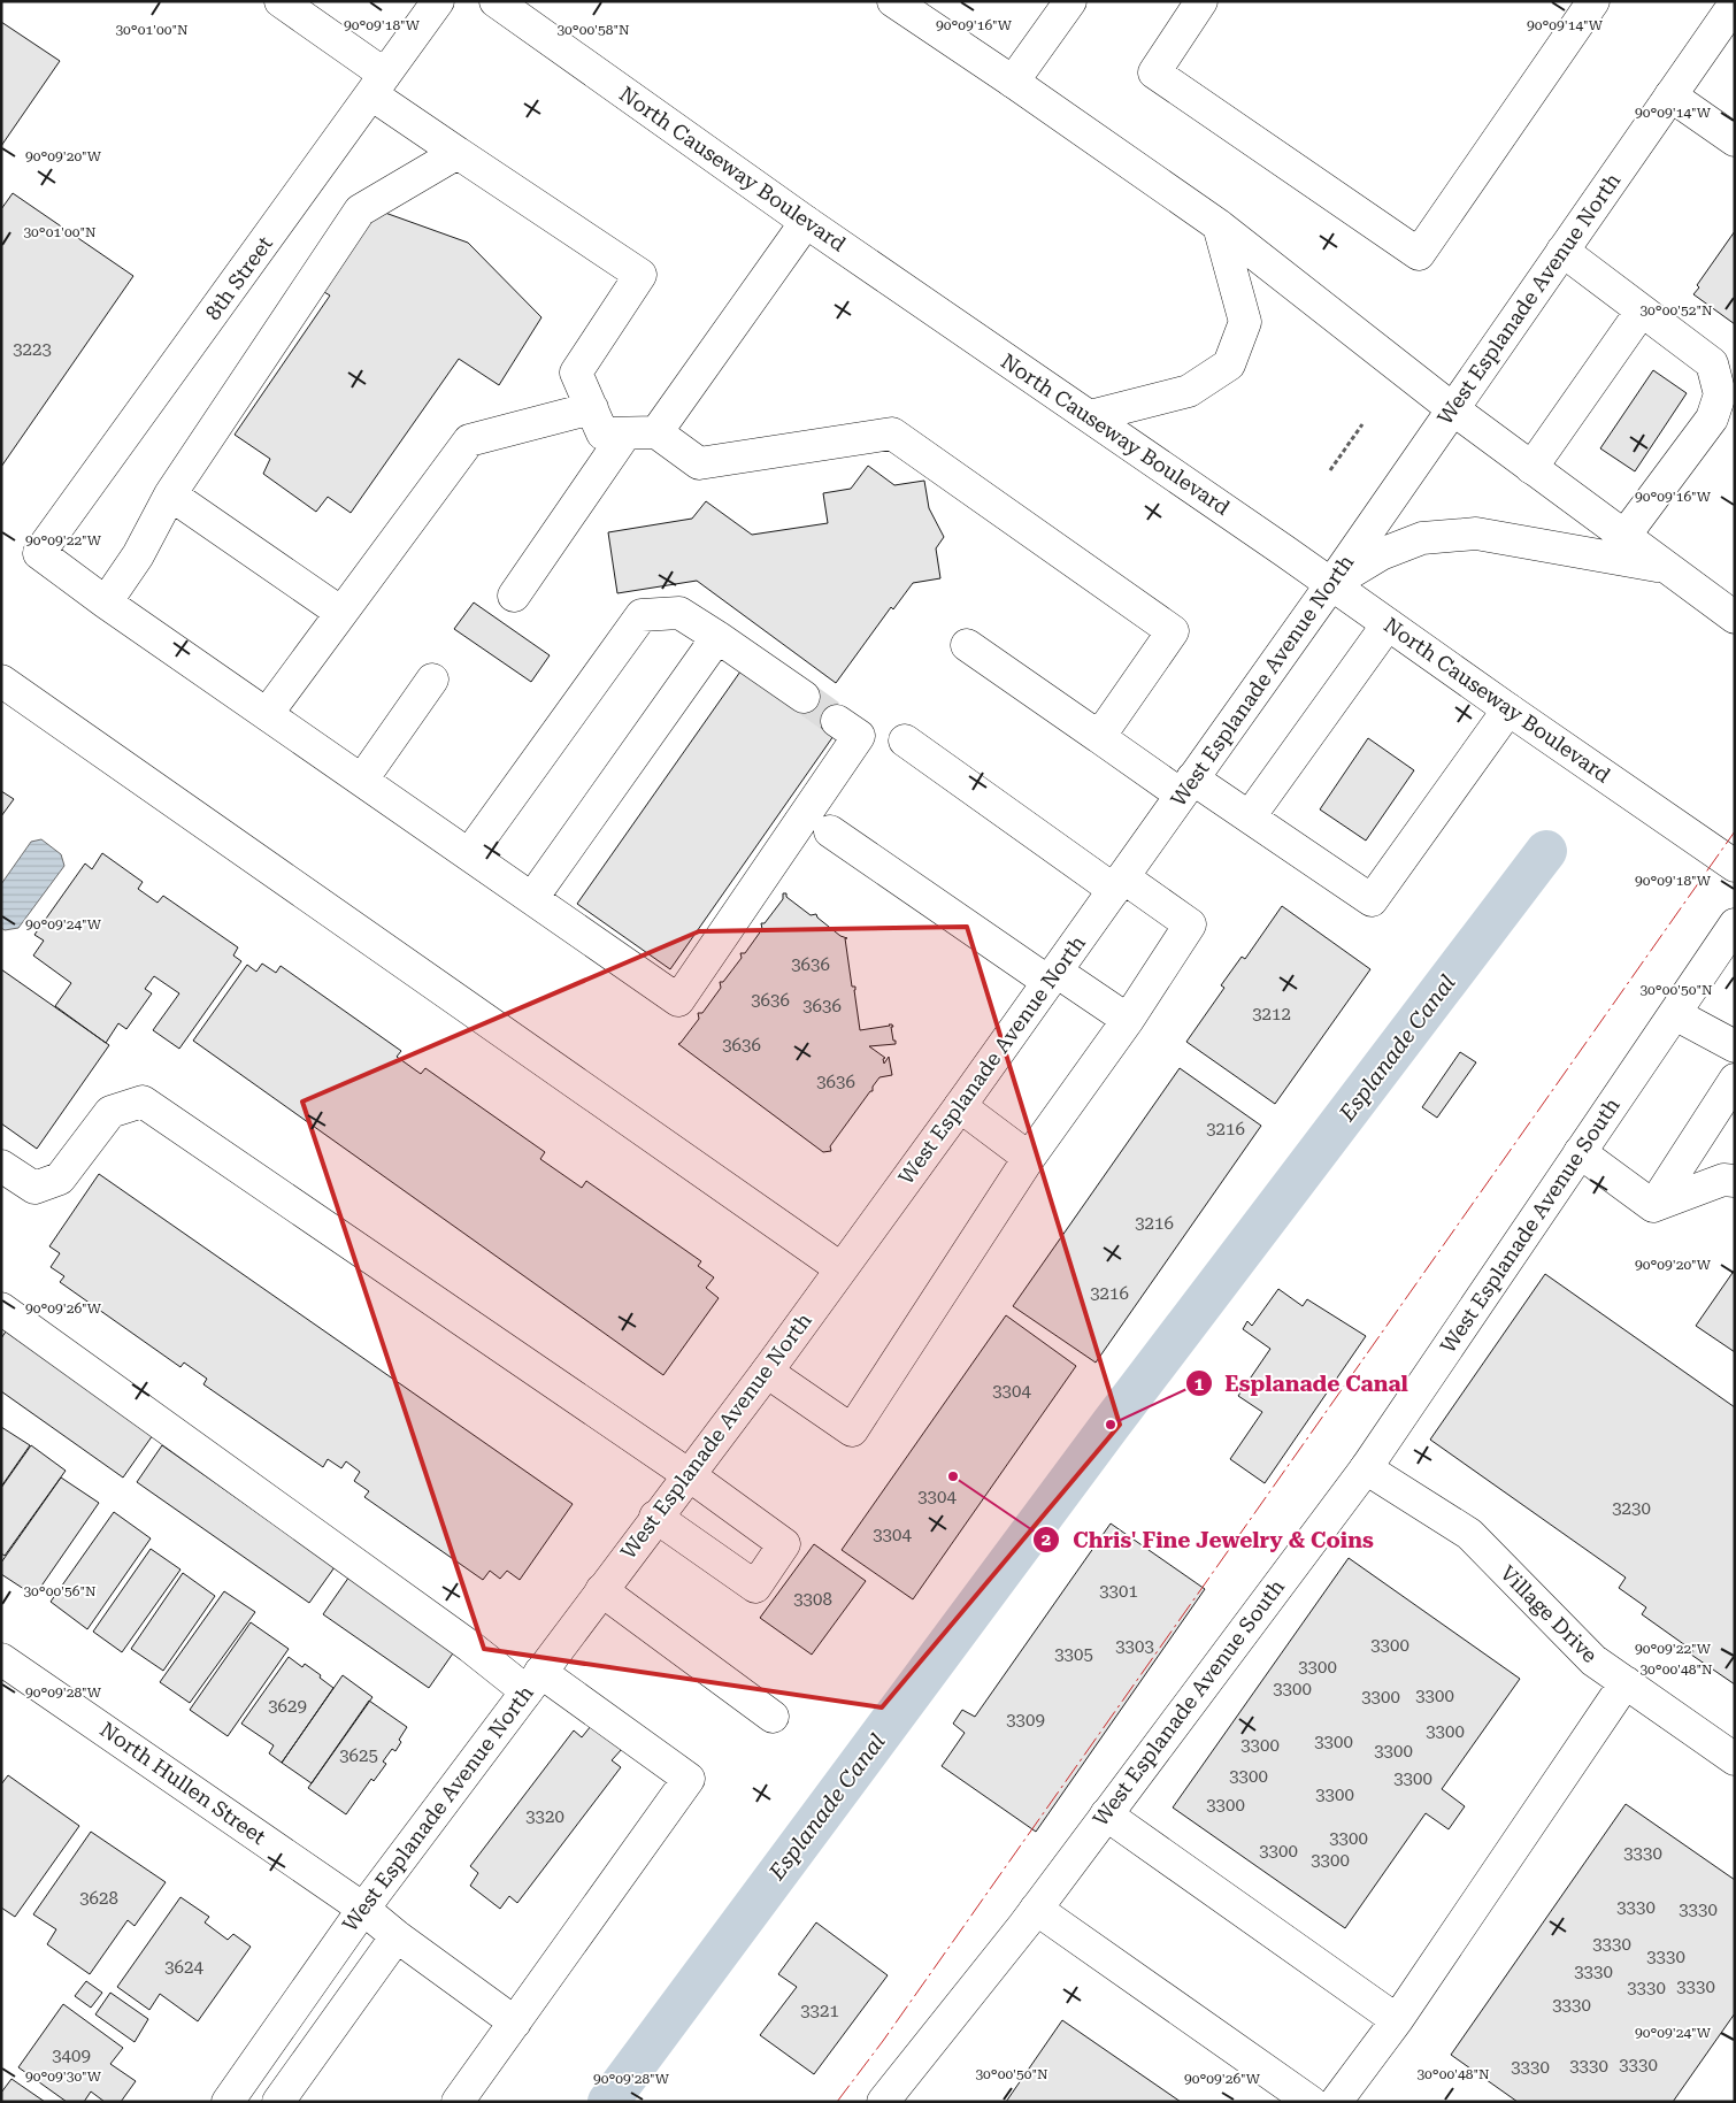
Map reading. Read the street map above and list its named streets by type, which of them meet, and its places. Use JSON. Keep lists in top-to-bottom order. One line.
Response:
{"streets":{"main road":["North Causeway Boulevard","8th Street","West Esplanade Avenue North","West Esplanade Avenue South","Village Drive","North Hullen Street"]},"crossings":[["North Causeway Boulevard","West Esplanade Avenue North"],["West Esplanade Avenue North","North Hullen Street"],["West Esplanade Avenue South","Village Drive"]],"water":["Esplanade Canal"],"places":["Esplanade Canal","Chris' Fine Jewelry & Coins"],"house_numbers":["3223","3636","3636","3636","3212","3636","3636","3216","3216","3216","3304","3304","3230","3304","3301","3308","3300","3303","3305","3300","3300","3300","3300","3629","3309","3300","3300","3300","3300","3625","3300","3300","3300","3300","3320","3300","3300","3330","3300","3628","3330","3330","3330","3330","3624","3330","3330","3330","3330","3321","3409","3330","3330","3330"],"coordinates":["90°09'18\"W","90°09'16\"W","90°09'14\"W","30°01'00\"N","30°00'58\"N","90°09'20\"W","30°00'52\"N","90°09'22\"W","90°09'24\"W","30°00'50\"N","90°09'26\"W","30°00'56\"N","30°00'48\"N","90°09'28\"W","90°09'30\"W"]}
